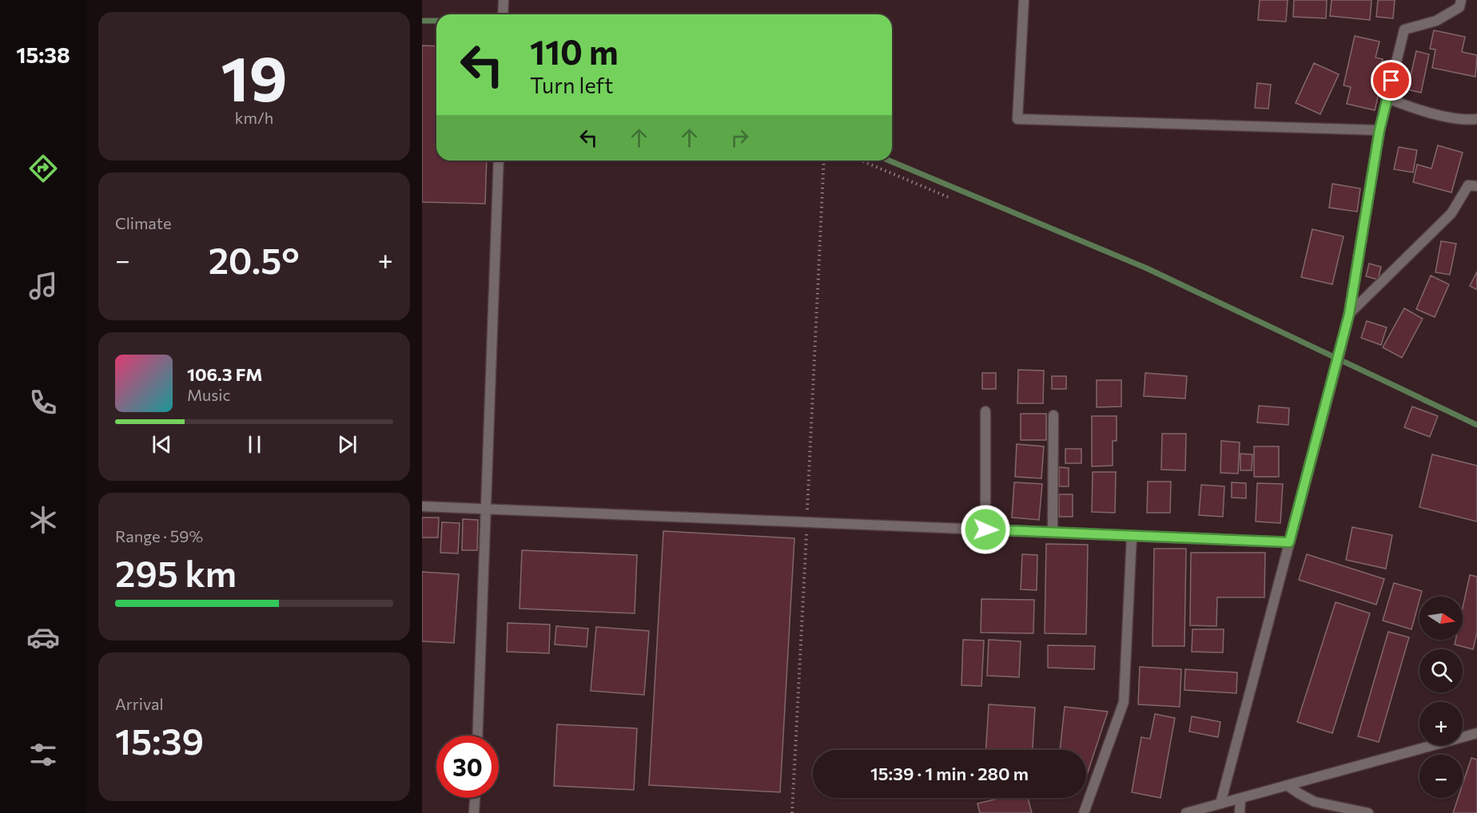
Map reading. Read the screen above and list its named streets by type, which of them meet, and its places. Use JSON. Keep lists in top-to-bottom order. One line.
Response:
{"north":"right","page":{"tabs":"15:38","tile":[["19","km/h"],"Climate",["Range · 59%","295 km"],["Arrival","15:39"]],"turn":["110 m","Turn left"],"heat":["−","20.5°","+"],"song":["106.3 FM","Music"],"map_buttons":["+","−"],"limit":"30","trip":"15:39 · 1 min · 280 m"}}
